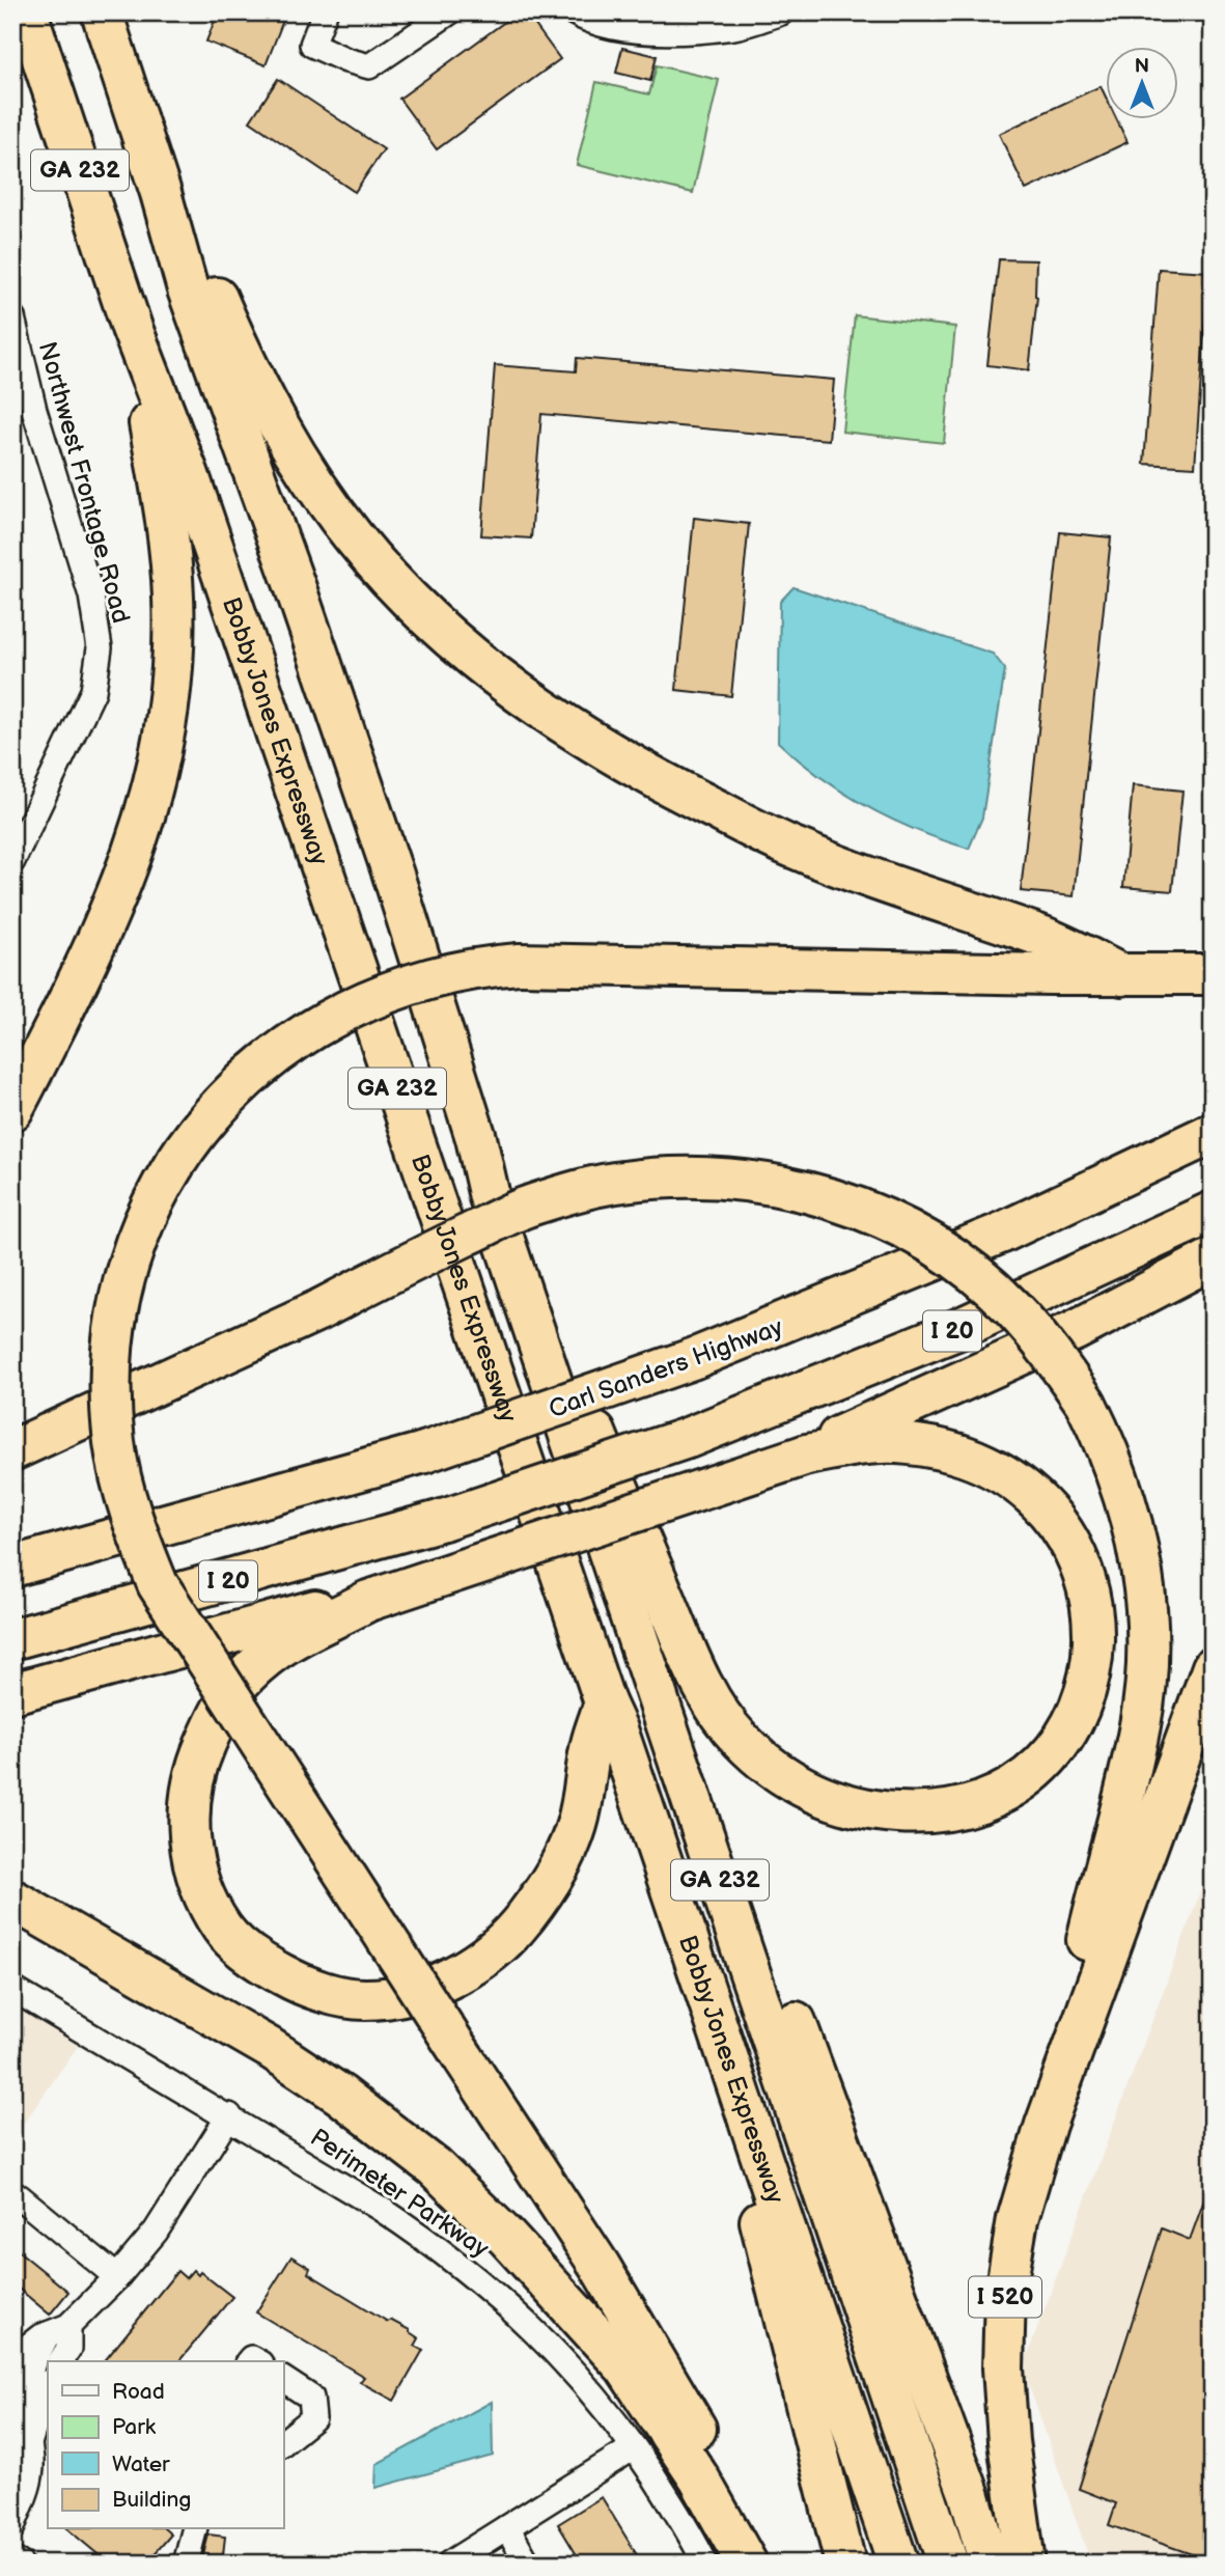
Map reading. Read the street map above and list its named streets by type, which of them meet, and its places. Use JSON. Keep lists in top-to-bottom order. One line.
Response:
{"streets":{"highway":["GA 232","Bobby Jones Expressway","I 20","Carl Sanders Highway","I 520"],"street":["Northwest Frontage Road","Perimeter Parkway"]},"legend":["Road","Park","Water","Building"],"north":"top"}
